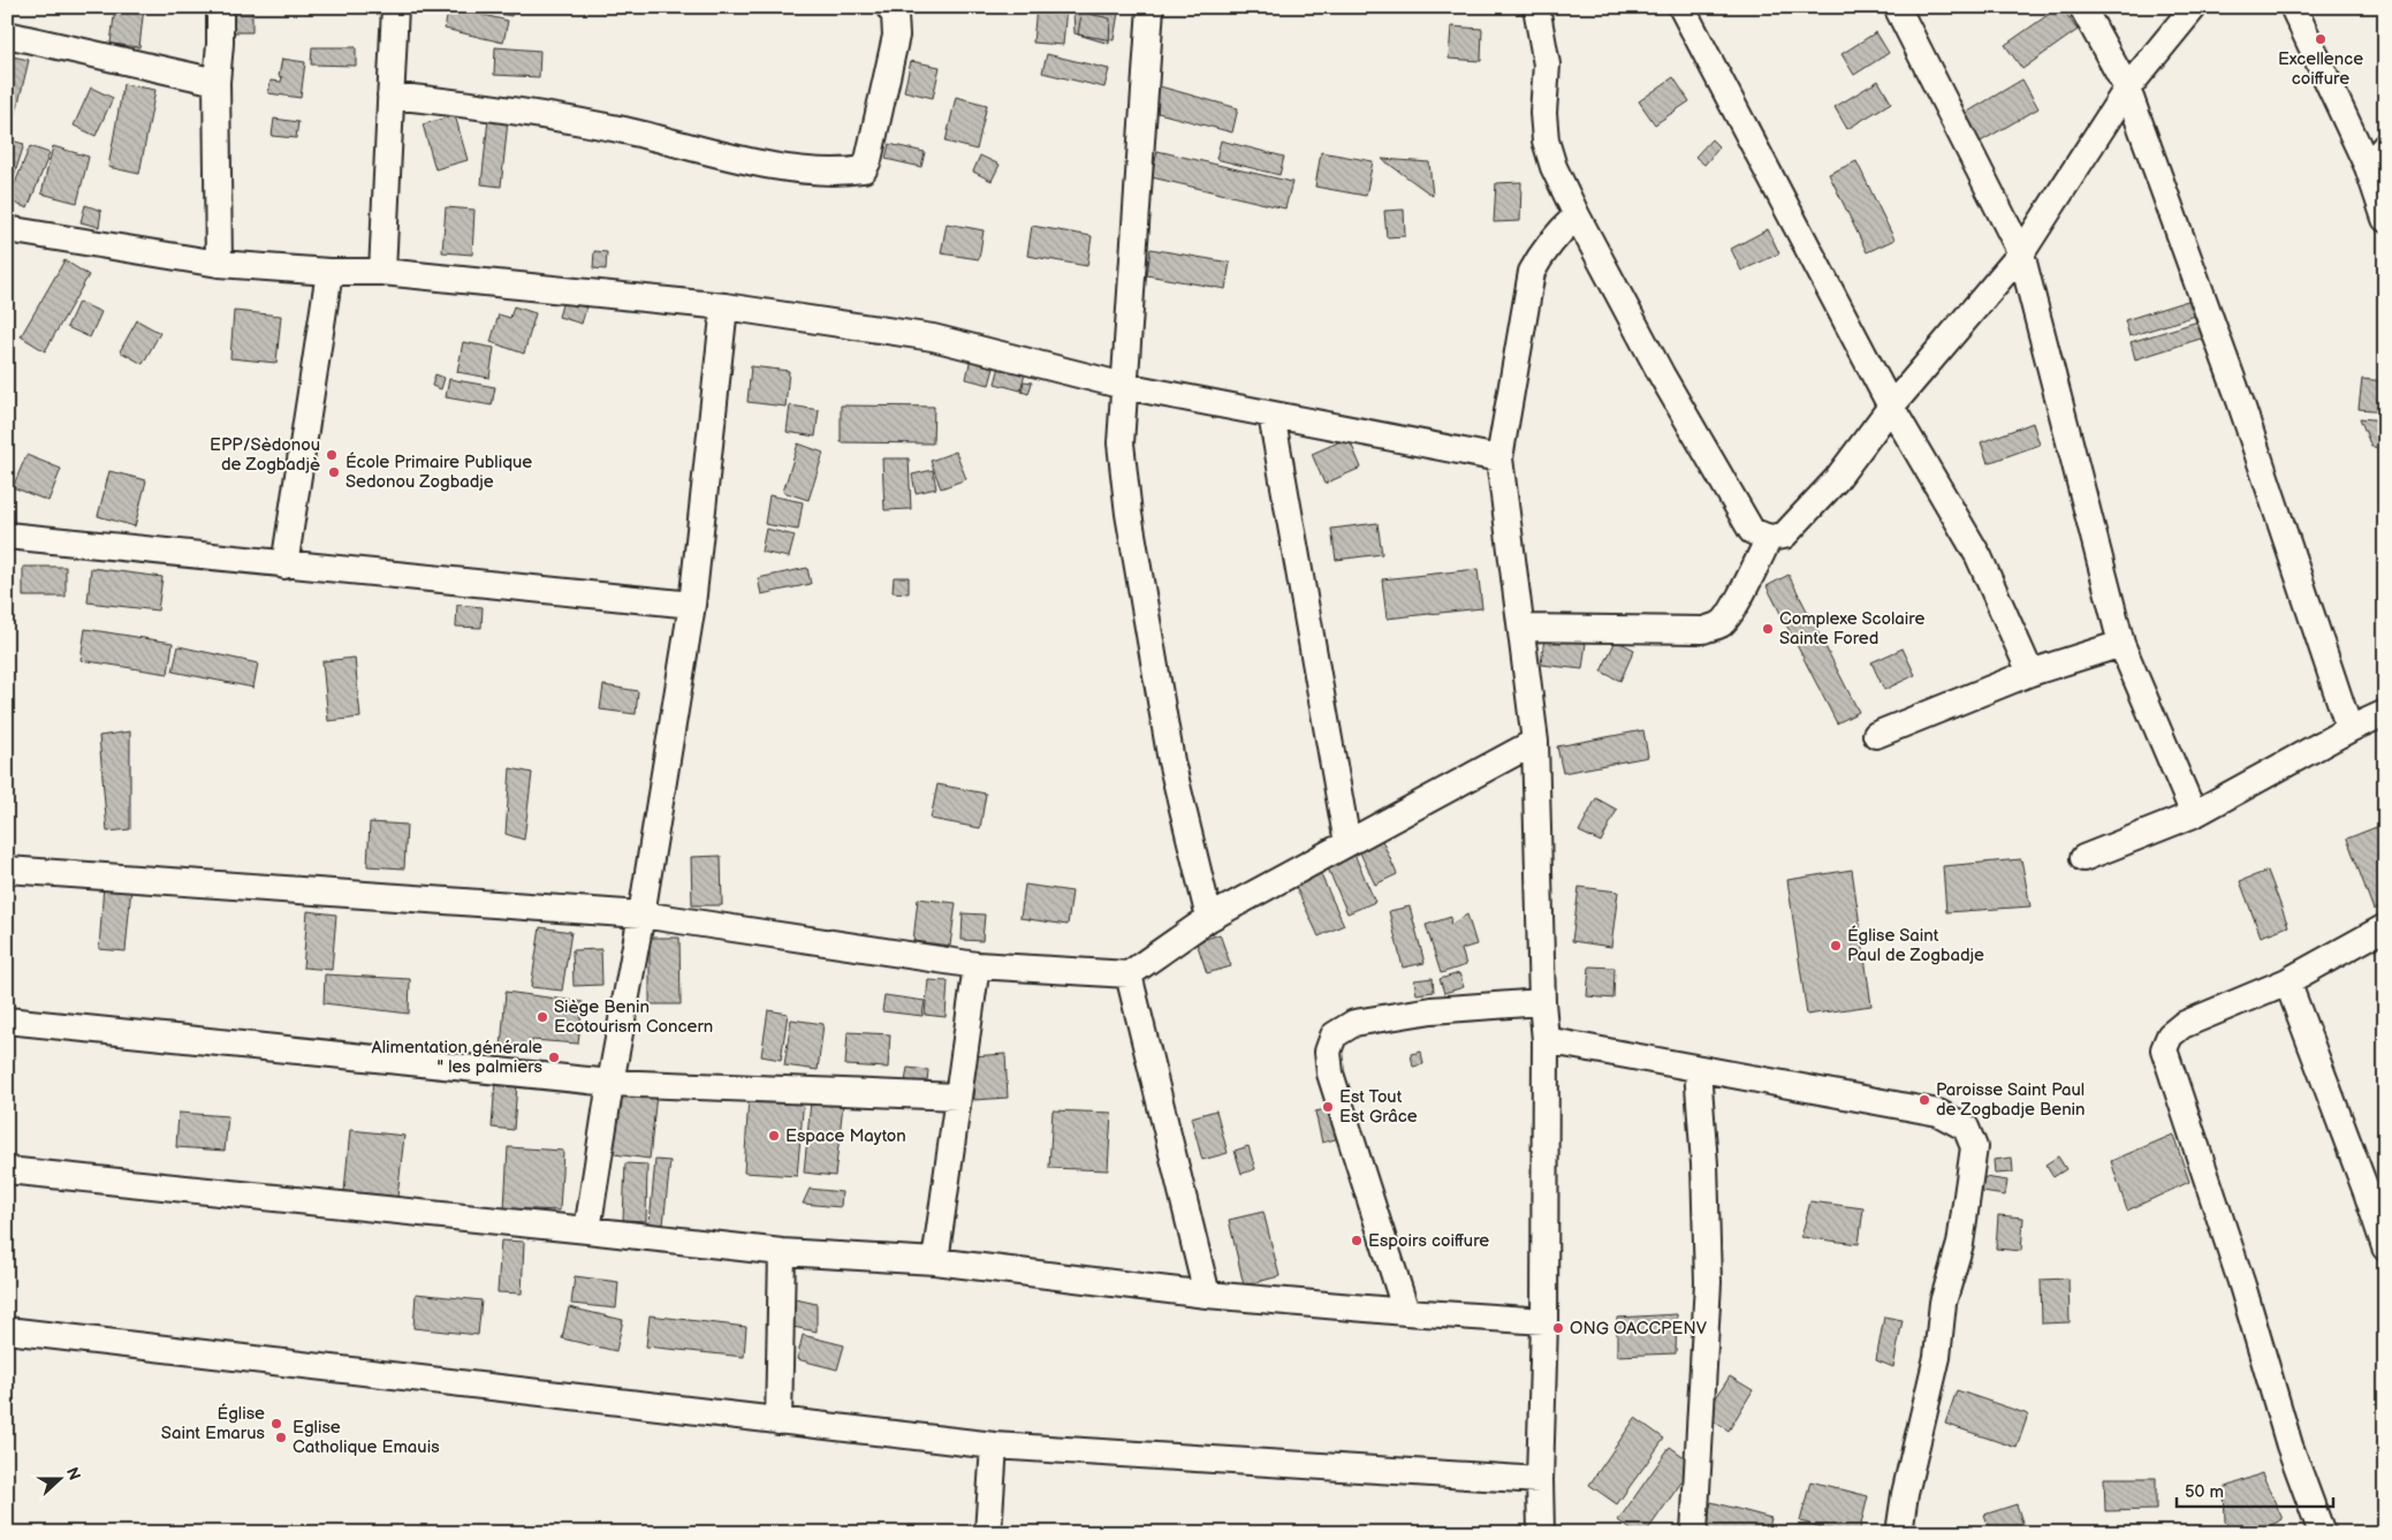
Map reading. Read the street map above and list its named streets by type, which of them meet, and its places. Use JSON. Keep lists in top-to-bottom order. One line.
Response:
{"places":["Excellence coiffure","EPP/Sèdonou de Zogbadjè","École Primaire Publique Sedonou Zogbadje","Complexe Scolaire Sainte Fored","Église Saint Paul de Zogbadje","Siège Benin Ecotourism Concern","Alimentation générale \" les palmiers","Paroisse Saint Paul de Zogbadje Benin","Est Tout Est Grâce","Espace Mayton","Espoirs coiffure","ONG OACCPENV","Église Saint Emarus","Eglise Catholique Emauis"],"scale_bar":"50 m","north":"right"}
